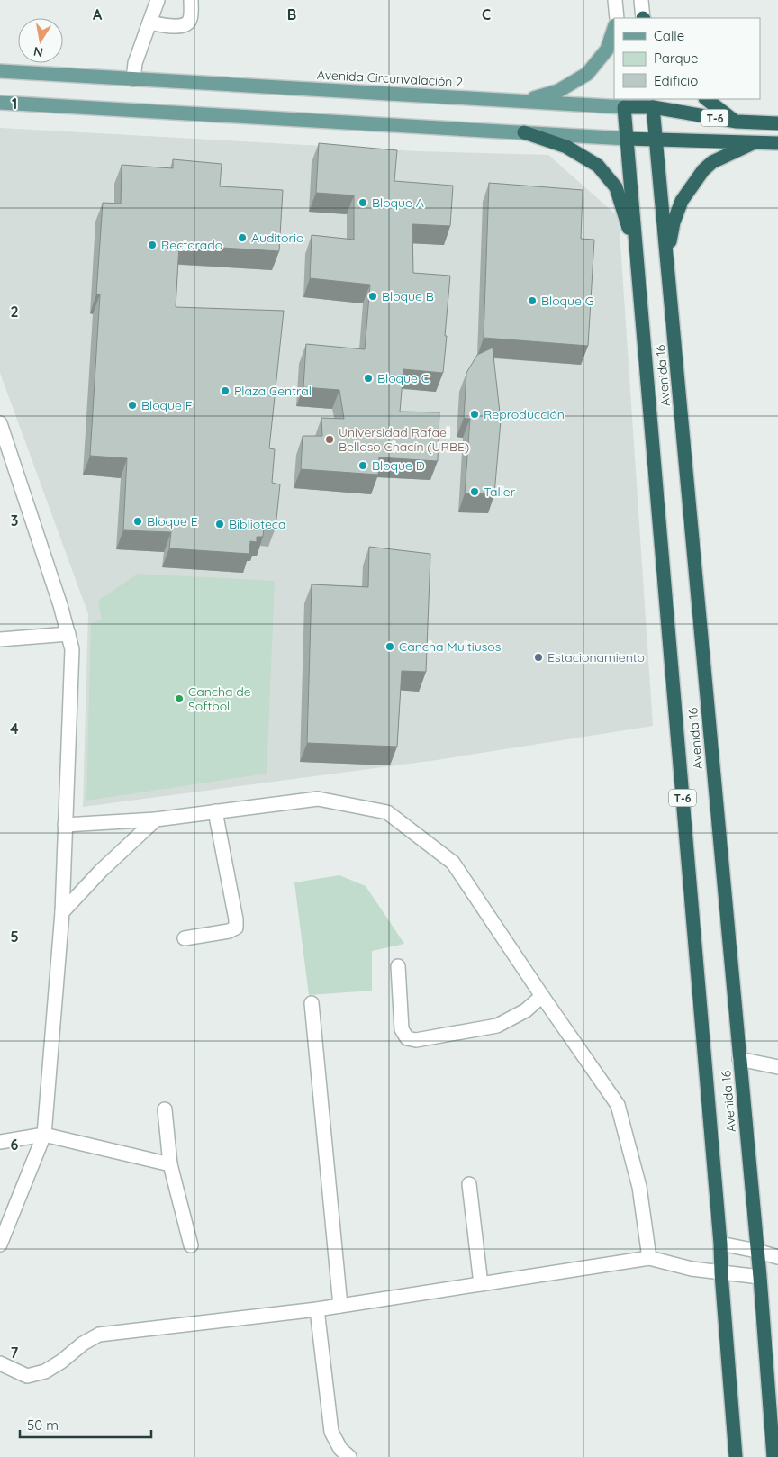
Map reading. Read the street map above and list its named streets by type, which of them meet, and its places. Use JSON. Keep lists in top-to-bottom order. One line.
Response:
{"streets":{"highway":["Avenida Circunvalación 2","T-6","Avenida 16"]},"crossings":[["Avenida Circunvalación 2","Avenida 16"],["T-6","Avenida 16"]],"places":["Bloque A","Auditorio","Rectorado","Bloque B","Bloque G","Bloque C","Plaza Central","Bloque F","Reproducción","Universidad Rafael Belloso Chacín (URBE)","Bloque D","Taller","Bloque E","Biblioteca","Cancha Multiusos","Estacionamiento","Cancha de Softbol"],"legend":["Calle","Parque","Edificio"],"scale_bar":"50 m","north":"bottom","grid":{"columns":["A","B","C"],"rows":["1","2","3","4","5","6","7"]}}
